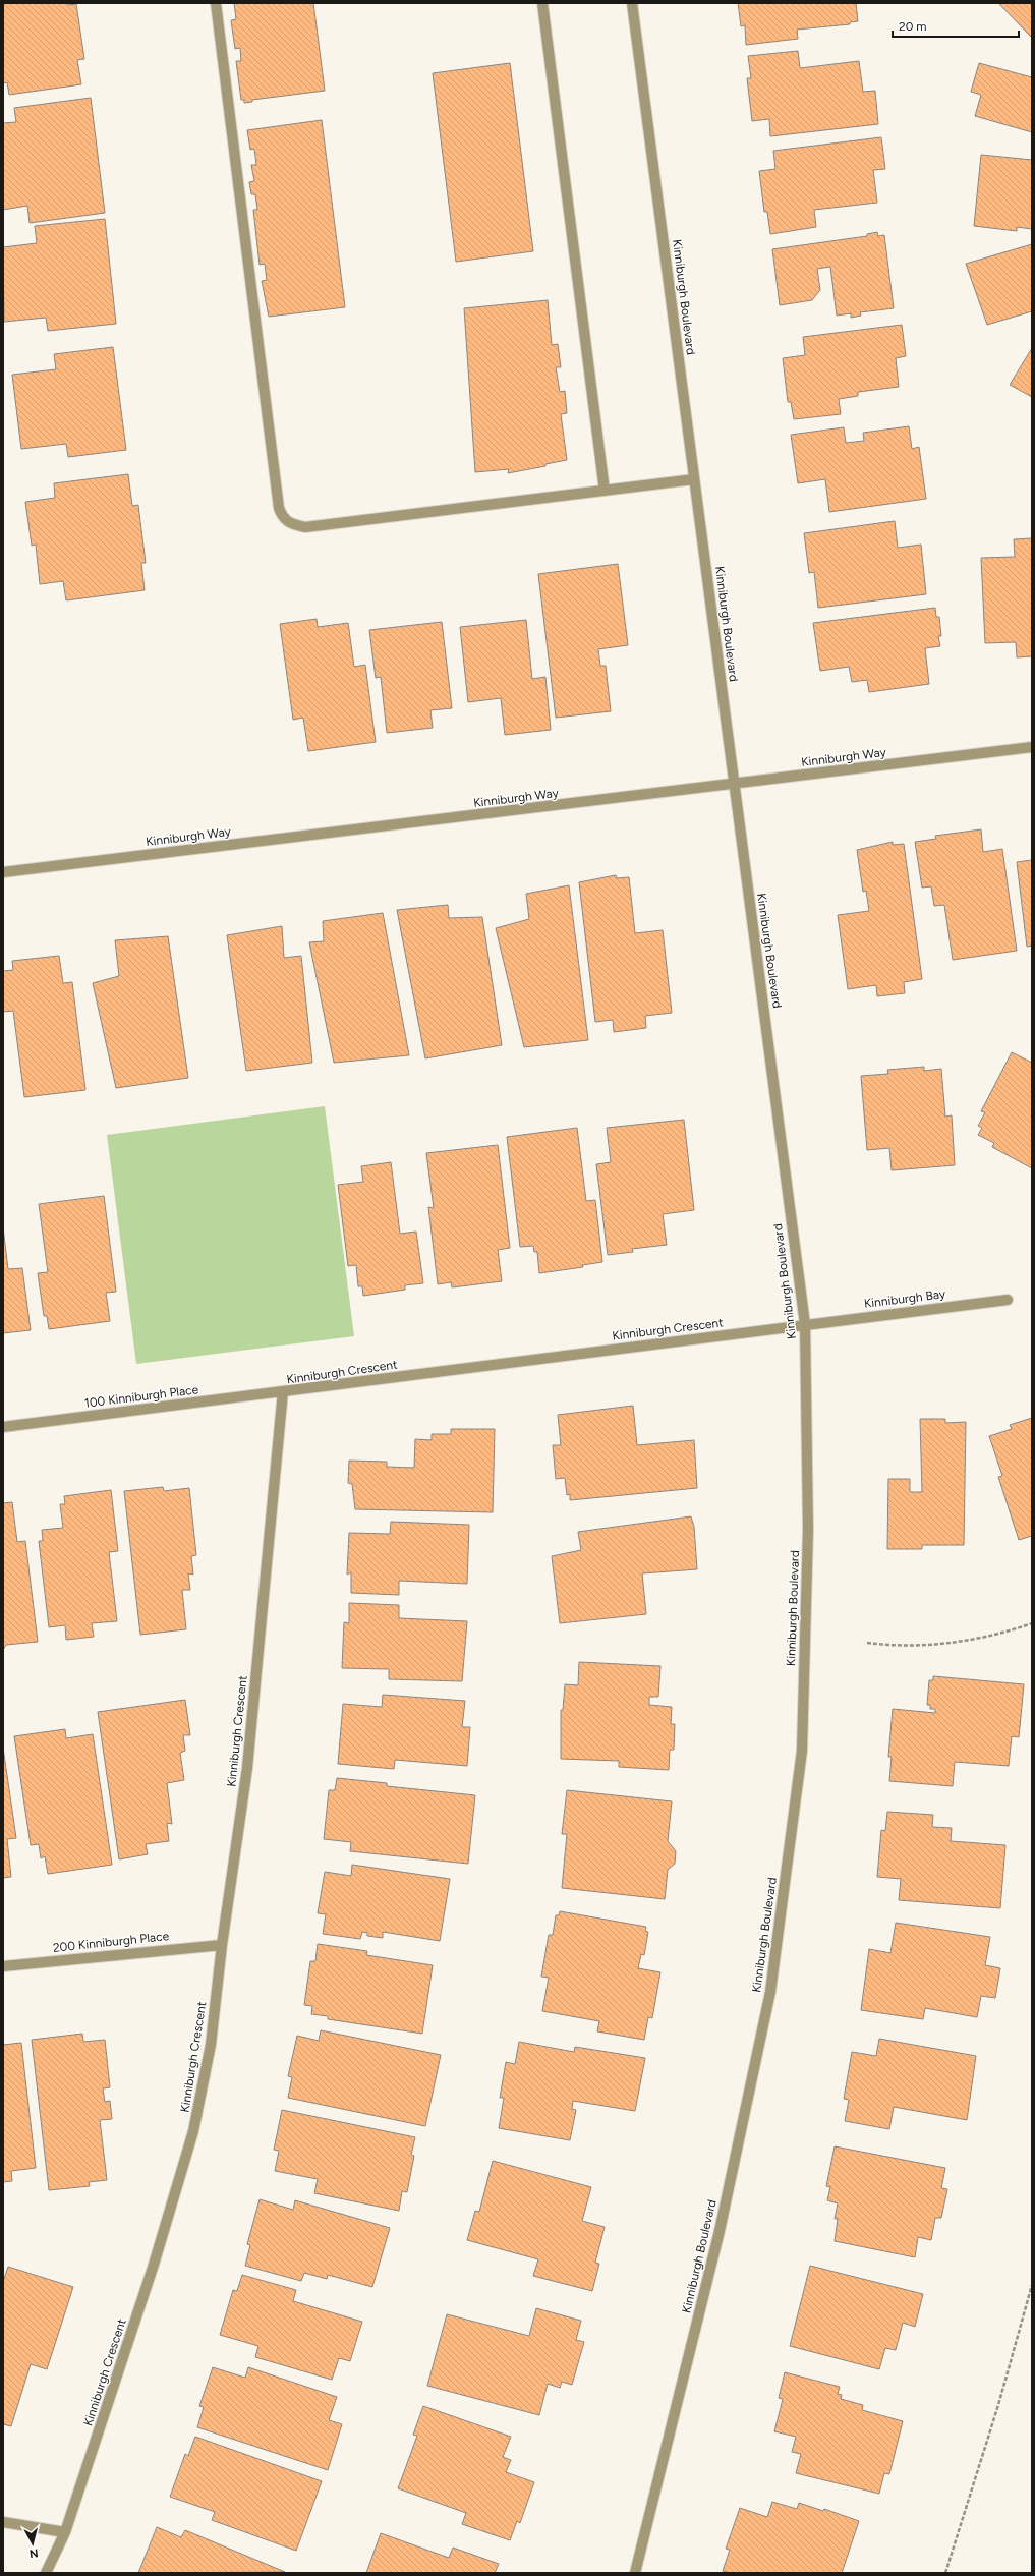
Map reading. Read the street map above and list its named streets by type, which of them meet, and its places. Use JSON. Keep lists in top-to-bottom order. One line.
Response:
{"streets":{"street":["Kinniburgh Boulevard","Kinniburgh Way","Kinniburgh Bay","Kinniburgh Crescent","100 Kinniburgh Place","200 Kinniburgh Place"]},"crossings":[["Kinniburgh Boulevard","Kinniburgh Way"],["Kinniburgh Boulevard","Kinniburgh Bay"],["Kinniburgh Boulevard","Kinniburgh Crescent"],["Kinniburgh Bay","Kinniburgh Crescent"],["Kinniburgh Crescent","100 Kinniburgh Place"],["Kinniburgh Crescent","200 Kinniburgh Place"]],"scale_bar":"20 m","north":"bottom"}
